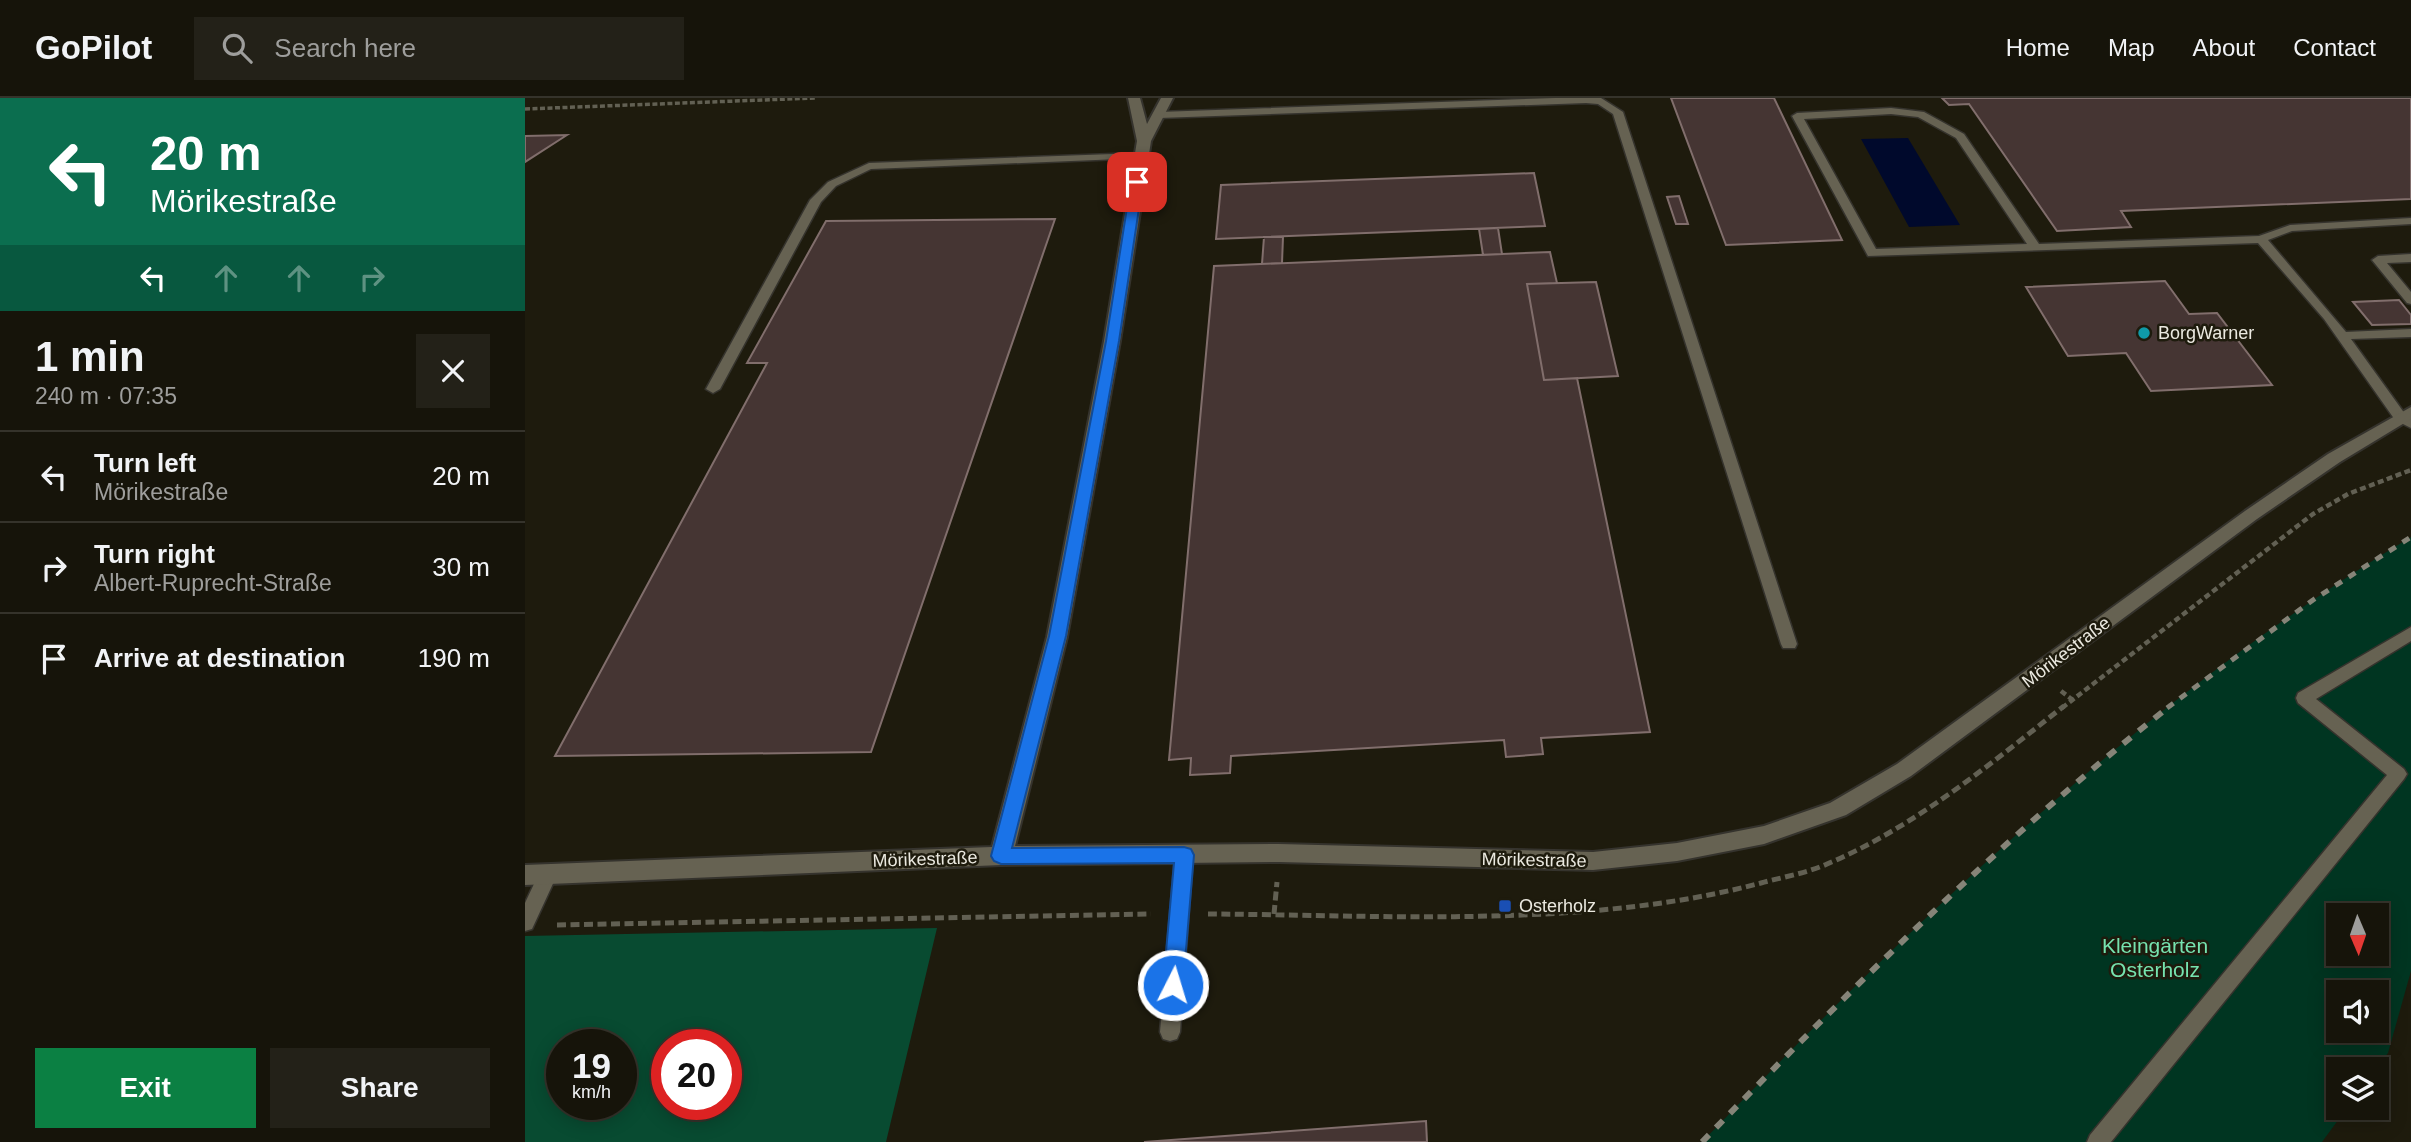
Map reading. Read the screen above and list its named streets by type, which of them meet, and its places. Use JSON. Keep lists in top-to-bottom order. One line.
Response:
{"streets":{"street":["Mörikestraße"]},"parks":["Kleingärten Osterholz"],"places":{"other":["BorgWarner"],"transit":["Osterholz"]},"north":"bottom","page":{"header":"GoPilot","search":"Search here","nav":["Home","Map","About","Contact"],"turn":["20 m","Mörikestraße"],"heading":["1 min","240 m · 07:35"],"list":[{"name":"Turn left","note":"Mörikestraße","value":"20 m"},{"name":"Turn right","note":"Albert-Ruprecht-Straße","value":"30 m"},{"name":"Arrive at destination","value":"190 m"}],"speed":"19 km/h","limit":"20","buttons":["Exit","Share"]}}
